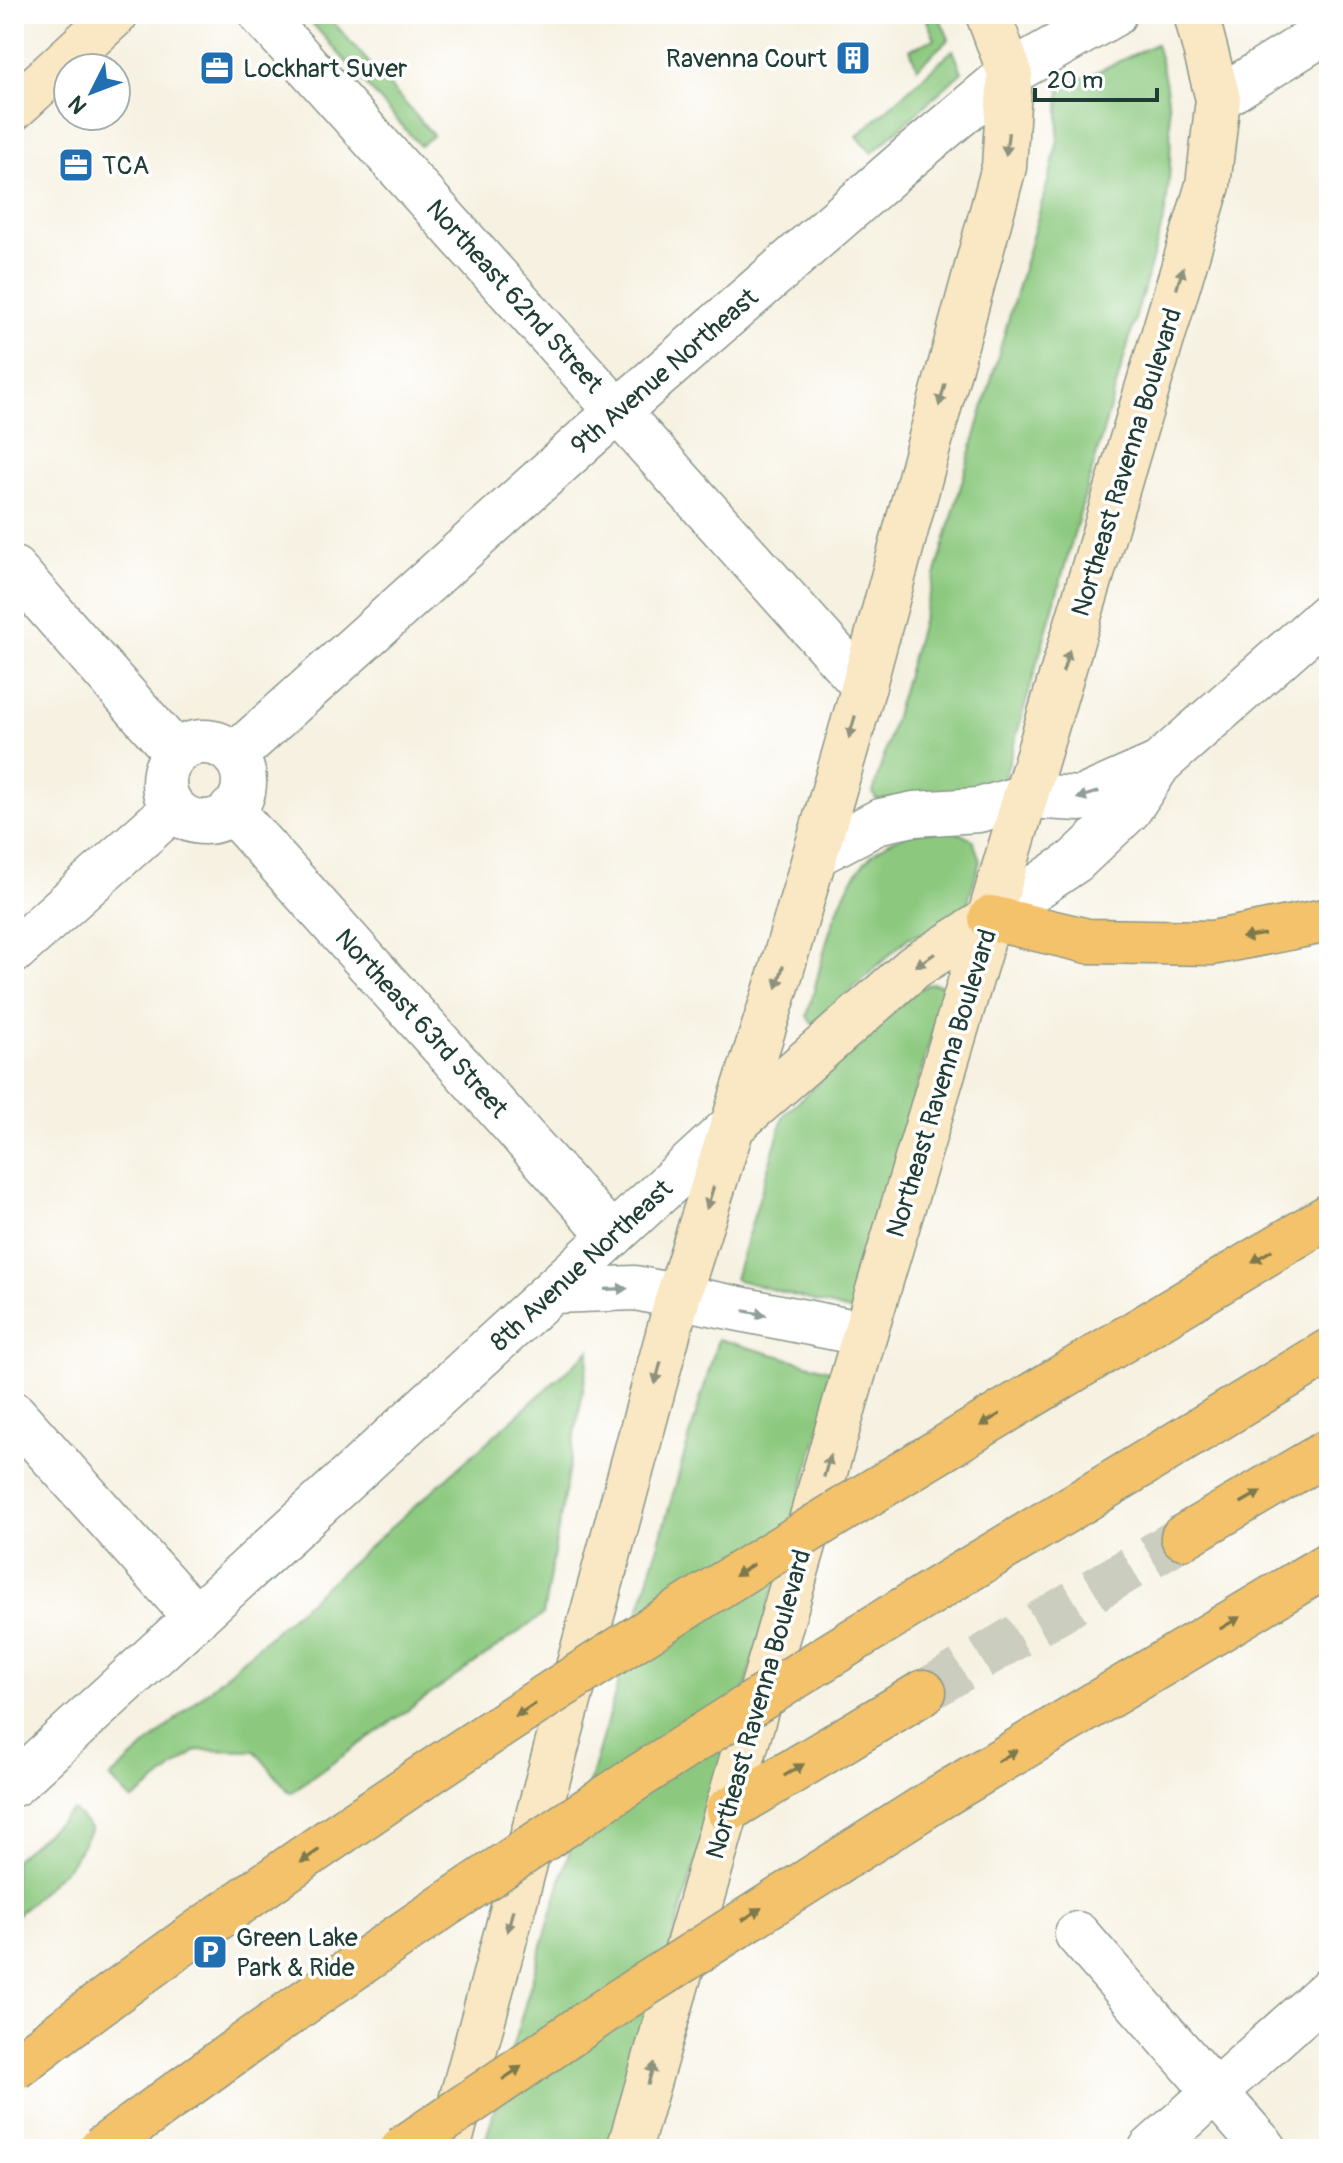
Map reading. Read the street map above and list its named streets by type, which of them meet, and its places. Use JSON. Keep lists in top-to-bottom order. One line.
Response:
{"streets":{"main road":["Northeast Ravenna Boulevard","8th Avenue Northeast"],"street":["Northeast 62nd Street","9th Avenue Northeast","Northeast 63rd Street"]},"crossings":[["Northeast 62nd Street","9th Avenue Northeast"],["9th Avenue Northeast","Northeast 63rd Street"],["Northeast Ravenna Boulevard","8th Avenue Northeast"],["Northeast 63rd Street","8th Avenue Northeast"]],"places":{"building":["Ravenna Court"],"office":["Lockhart Suver","TCA"],"parking":["Green Lake Park & Ride"]},"scale_bar":"20 m","north":"bottom left"}
